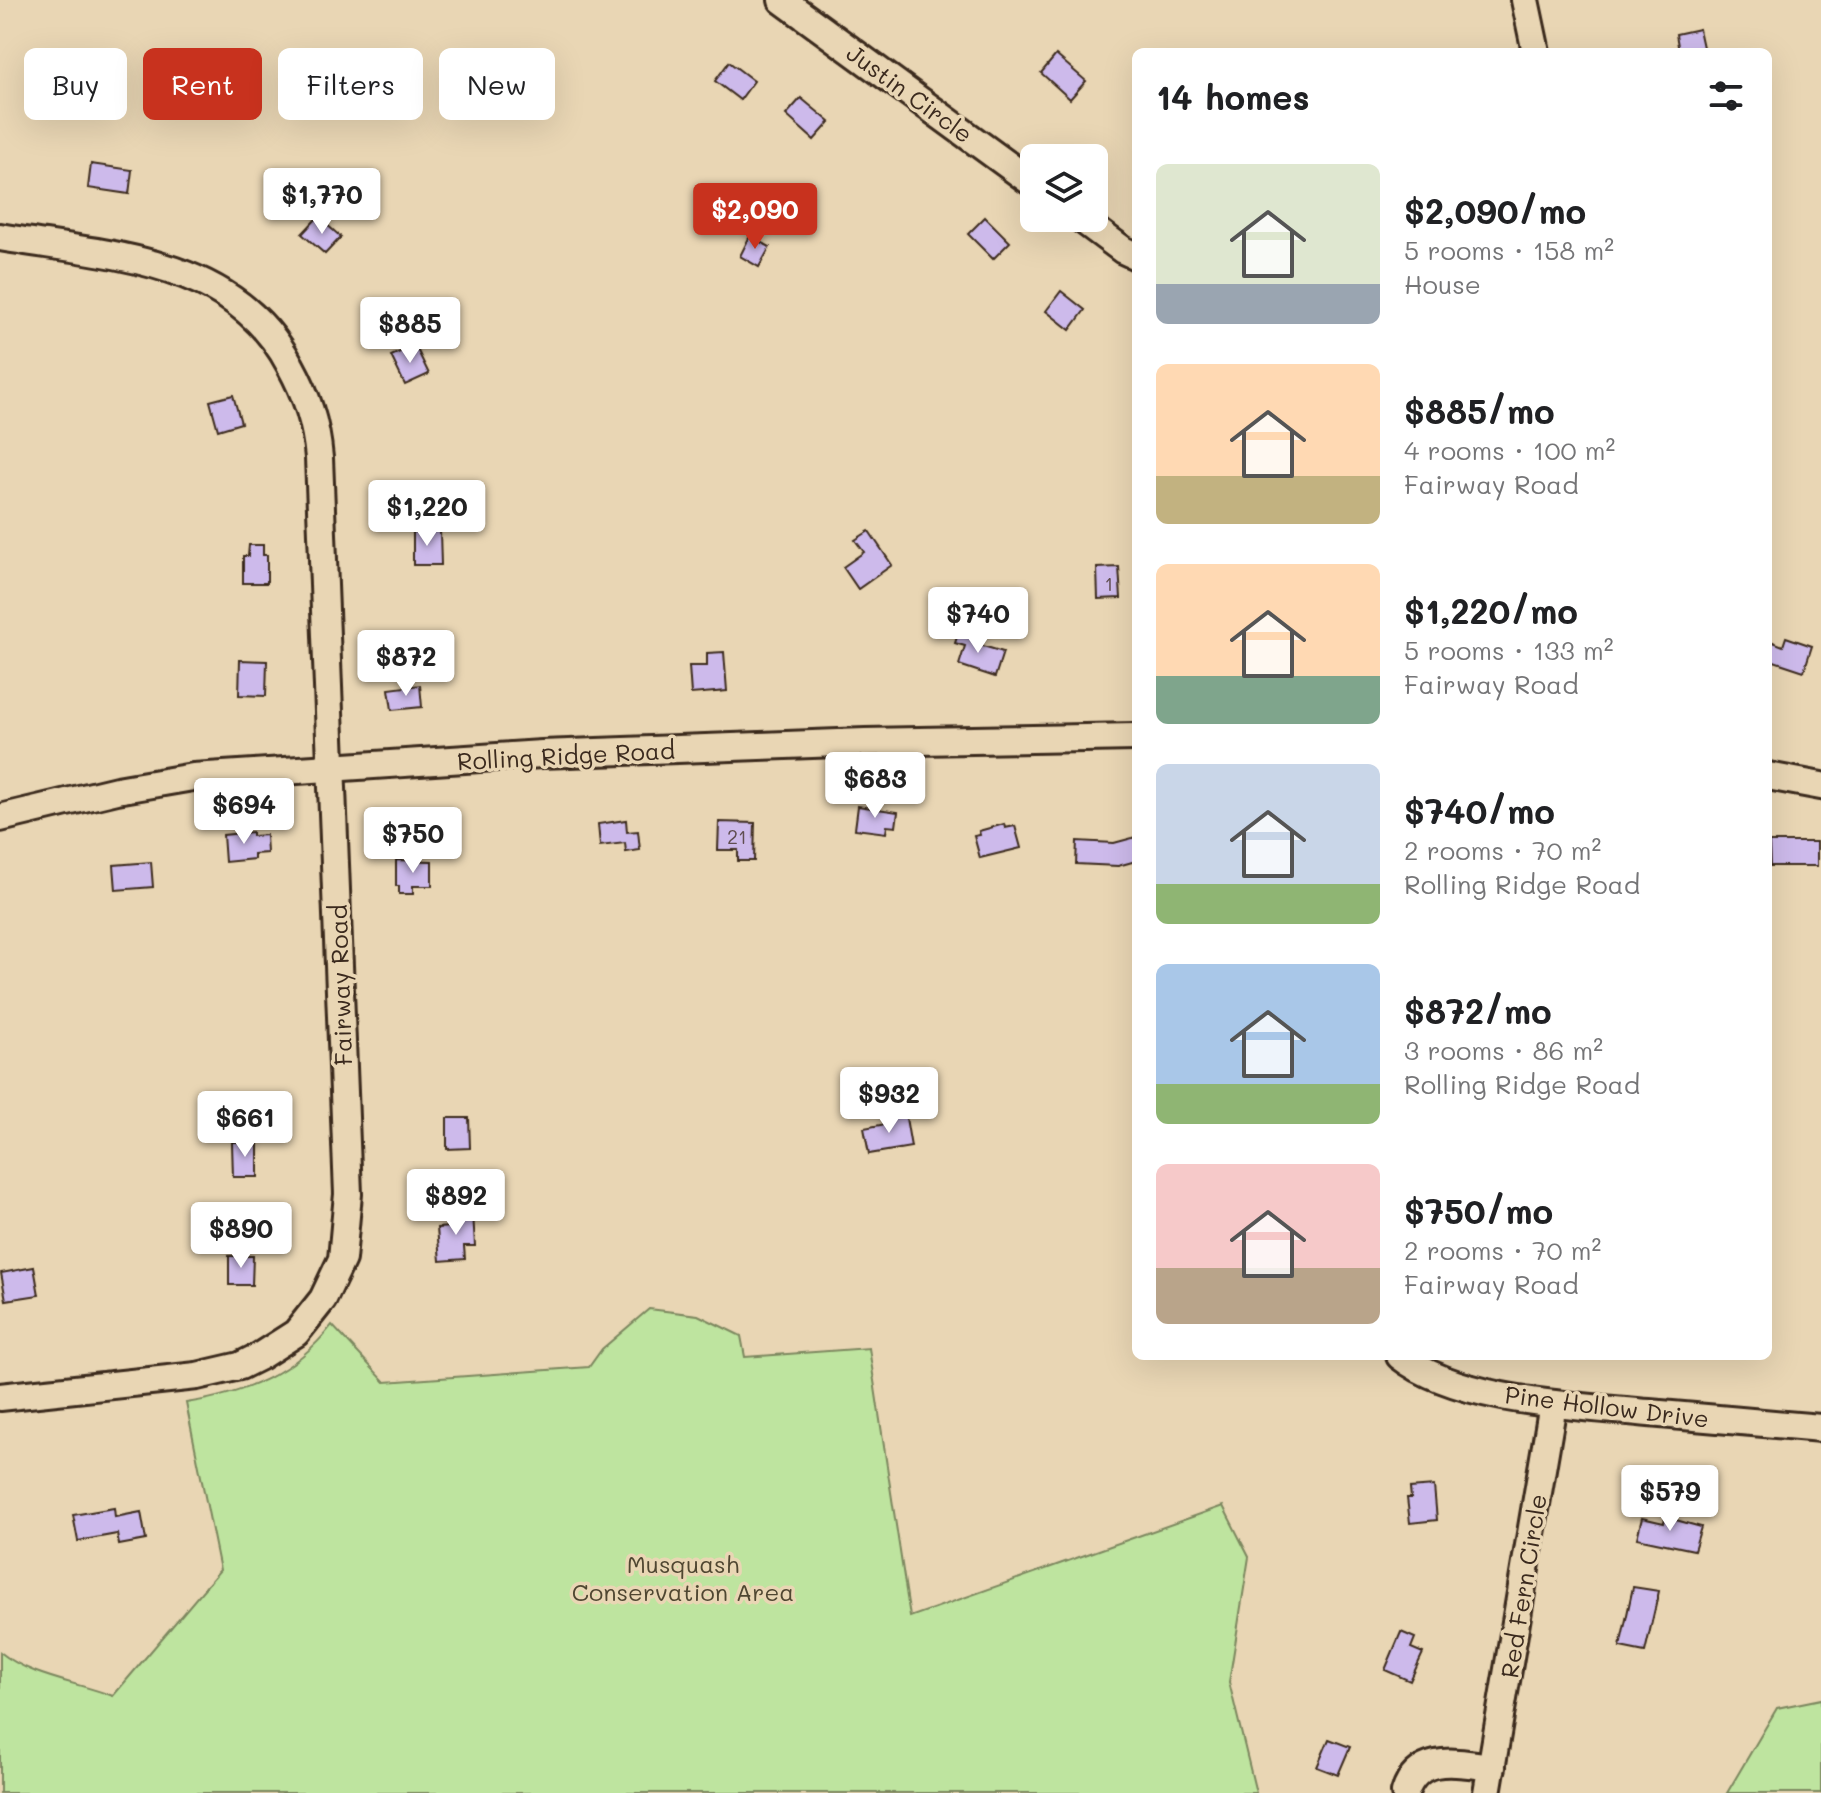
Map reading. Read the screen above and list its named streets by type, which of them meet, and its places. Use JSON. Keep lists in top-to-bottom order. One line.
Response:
{"streets":{"street":["Justin Circle","Rolling Ridge Road","Fairway Road","Pine Hollow Drive","Red Fern Circle"]},"crossings":[["Rolling Ridge Road","Fairway Road"],["Pine Hollow Drive","Red Fern Circle"]],"parks":["Musquash Conservation Area"],"house_numbers":["1","21"],"page":{"chip":["Buy","Rent","Filters","New"],"heading":"14 homes","list":[{"name":"$2,090/mo","note":"5 rooms · 158 m² · House"},{"name":"$885/mo","note":"4 rooms · 100 m² · Fairway Road"},{"name":"$1,220/mo","note":"5 rooms · 133 m² · Fairway Road"},{"name":"$740/mo","note":"2 rooms · 70 m² · Rolling Ridge Road"},{"name":"$872/mo","note":"3 rooms · 86 m² · Rolling Ridge Road"},{"name":"$750/mo","note":"2 rooms · 70 m² · Fairway Road"}],"price":["$1,770","$2,090","$885","$1,220","$740","$872","$683","$694","$750","$932","$661","$892","$890","$579"]}}
